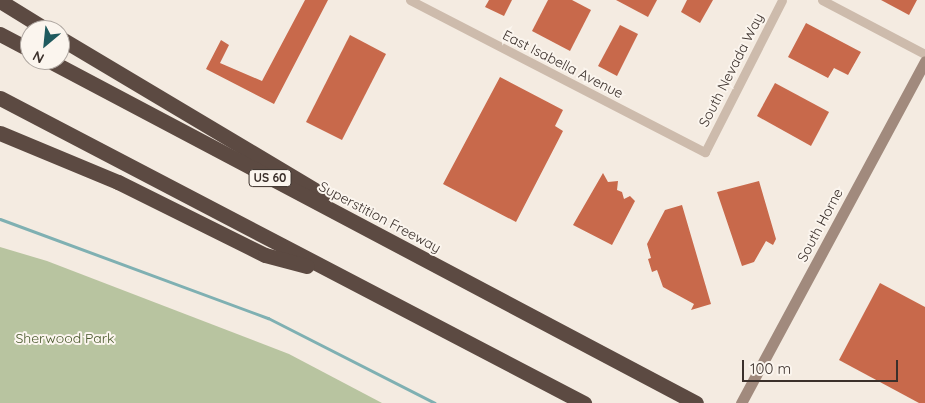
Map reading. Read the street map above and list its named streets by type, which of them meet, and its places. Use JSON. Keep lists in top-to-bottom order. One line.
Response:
{"streets":{"highway":["US 60","Superstition Freeway"],"street":["East Isabella Avenue","South Nevada Way","South Horne"]},"crossings":[["East Isabella Avenue","South Nevada Way"]],"parks":["Sherwood Park"],"scale_bar":"100 m","north":"bottom left"}
